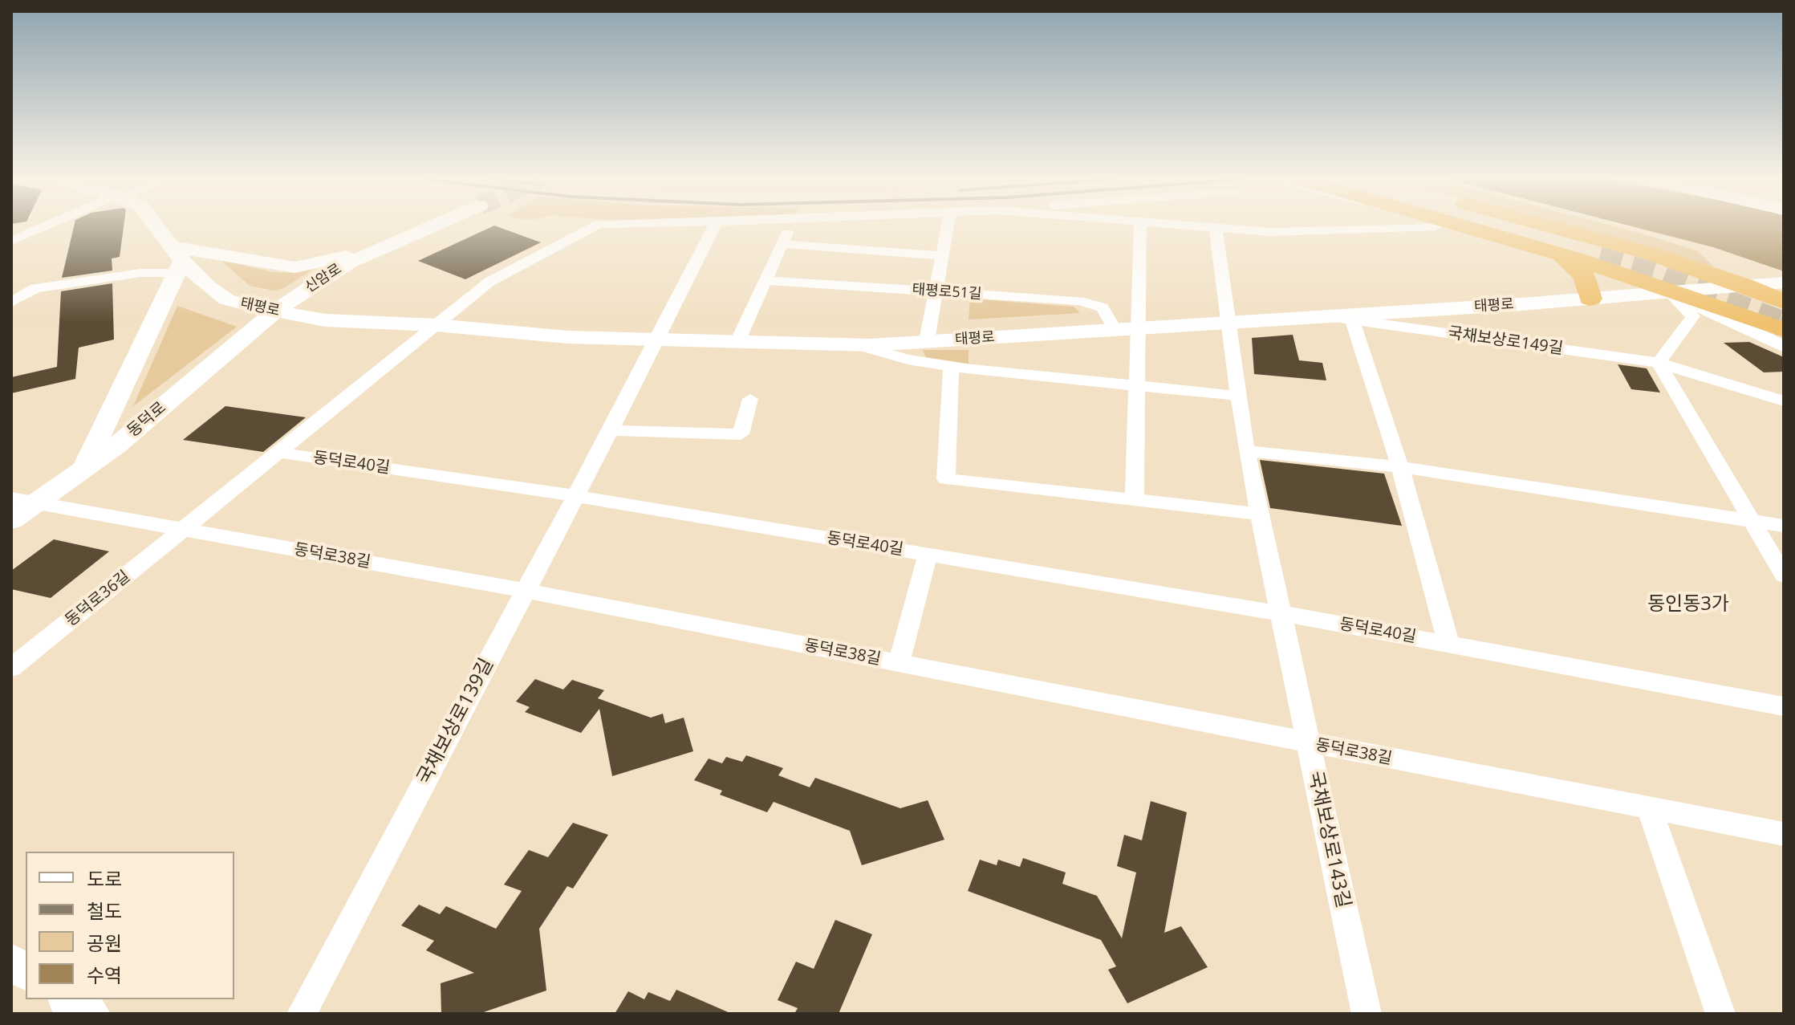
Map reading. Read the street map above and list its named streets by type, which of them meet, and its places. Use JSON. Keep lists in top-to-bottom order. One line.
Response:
{"streets":{"main road":["신암로","태평로","동덕로"],"street":["태평로51길","국채보상로149길","동덕로40길","동덕로38길","동덕로36길","국채보상로139길","국채보상로143길"]},"crossings":[["신암로","태평로"],["신암로","동덕로"],["태평로51길","태평로"],["태평로","국채보상로149길"],["태평로","동덕로"],["태평로","국채보상로139길"],["태평로","국채보상로143길"],["동덕로","동덕로38길"],["동덕로40길","국채보상로139길"],["동덕로40길","국채보상로143길"],["동덕로38길","동덕로36길"],["동덕로38길","국채보상로139길"],["동덕로38길","국채보상로143길"]],"districts":["동인동3가"],"legend":["도로","철도","공원","수역"]}
